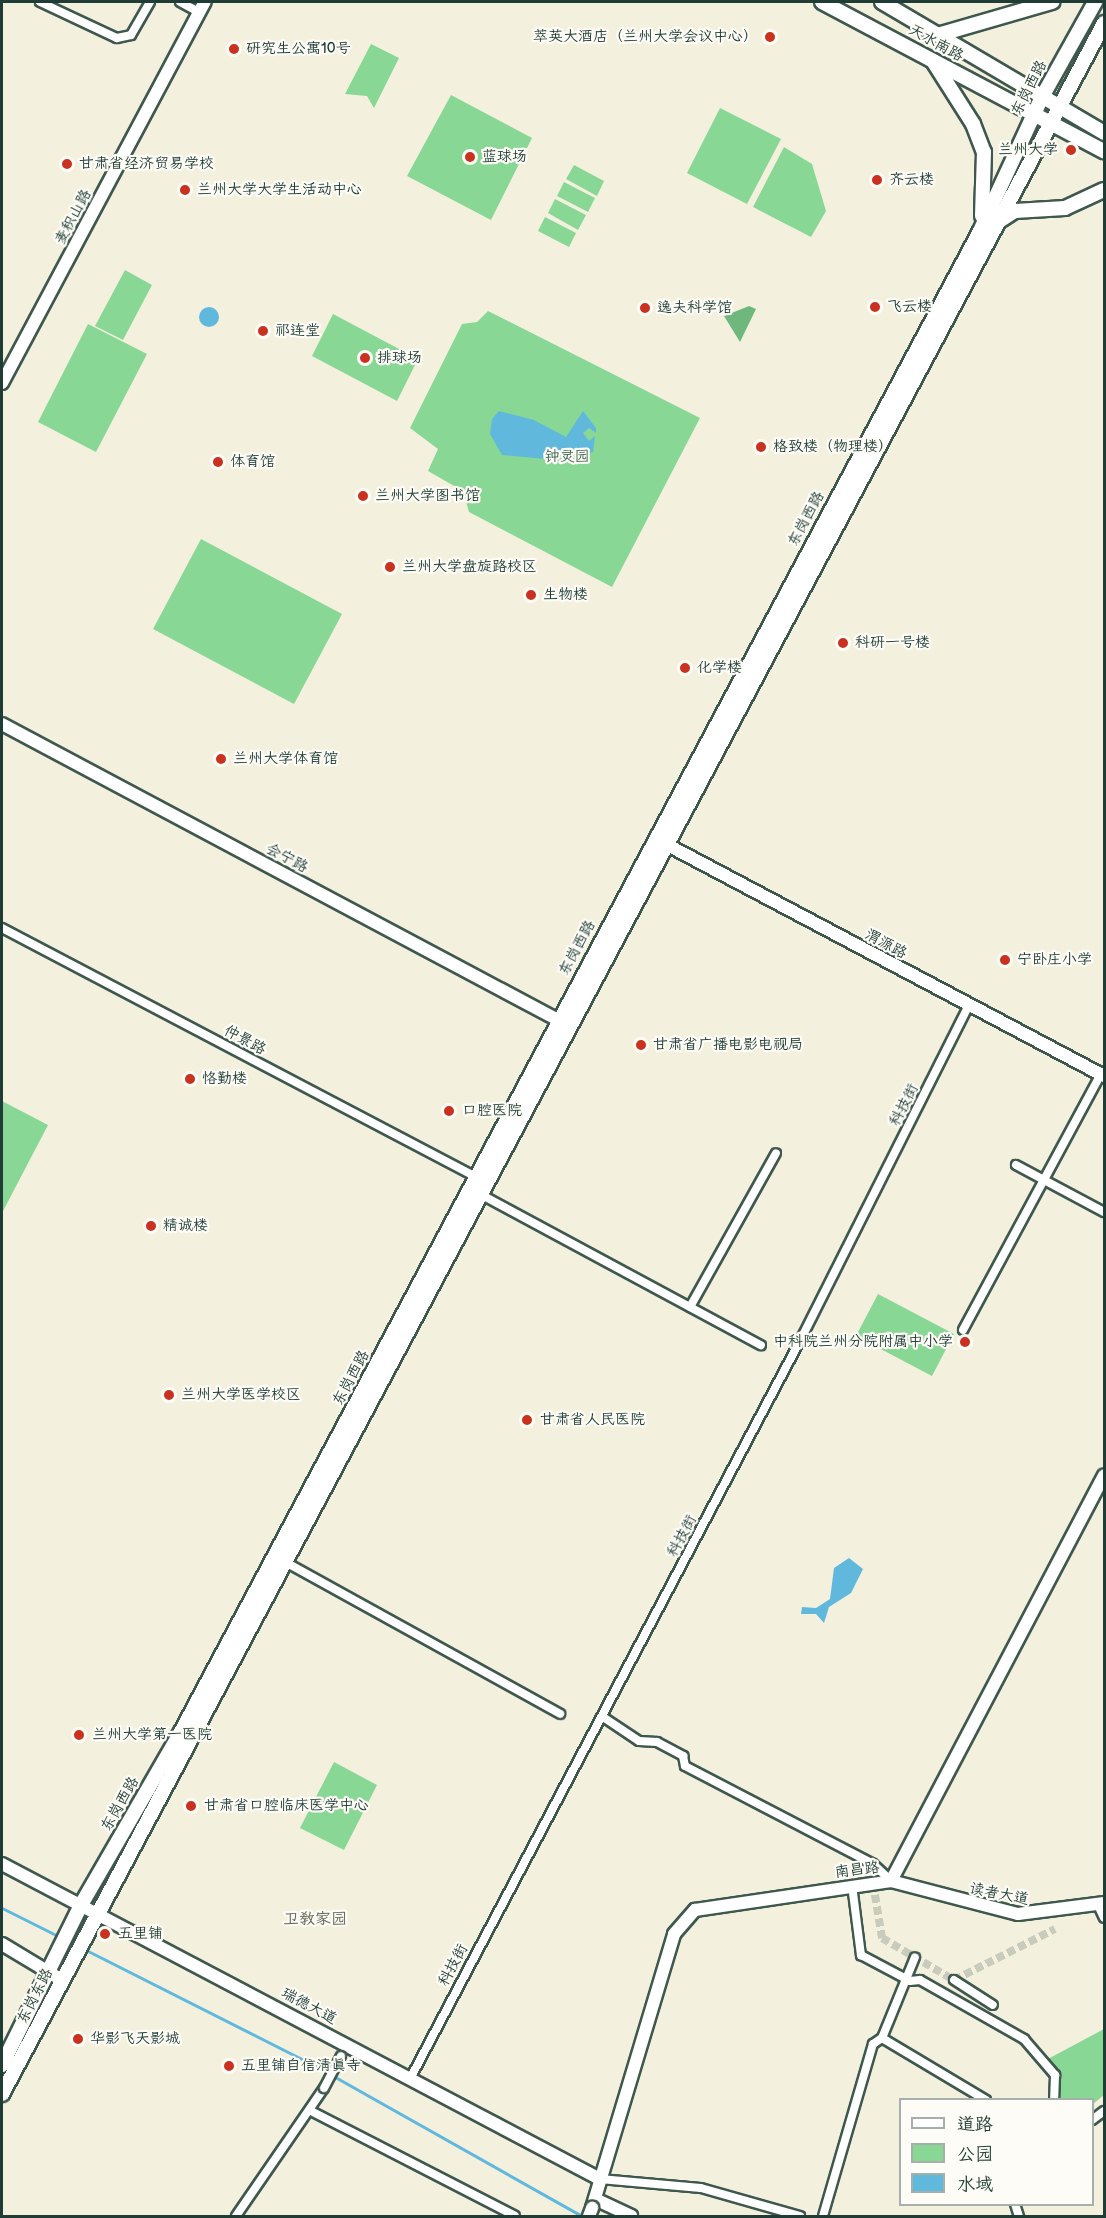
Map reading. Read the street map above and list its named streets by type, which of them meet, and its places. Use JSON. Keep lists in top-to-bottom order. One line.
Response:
{"streets":{"main road":["天水南路","东岗西路","东岗东路"],"street":["麦积山路","会宁路","渭源路","仲景路","科技街","南昌路","读者大道","瑞德大道"]},"crossings":[["天水南路","东岗西路"],["东岗西路","会宁路"],["东岗西路","渭源路"],["东岗西路","仲景路"],["东岗西路","东岗东路"],["东岗西路","瑞德大道"],["渭源路","科技街"],["科技街","瑞德大道"],["南昌路","读者大道"],["南昌路","瑞德大道"],["东岗东路","瑞德大道"]],"districts":["卫教家园"],"parks":["钟灵园"],"places":["萃英大酒店（兰州大学会议中心）","研究生公寓10号","兰州大学","蓝球场","甘肃省经济贸易学校","齐云楼","兰州大学大学生活动中心","飞云楼","逸夫科学馆","祁连堂","排球场","格致楼（物理楼）","体育馆","兰州大学图书馆","兰州大学盘旋路校区","生物楼","科研一号楼","化学楼","兰州大学体育馆","宁卧庄小学","甘肃省广播电影电视局","恪勤楼","口腔医院","精诚楼","中科院兰州分院附属中小学","兰州大学医学校区","甘肃省人民医院","兰州大学第一医院","甘肃省口腔临床医学中心","五里铺","华影飞天影城","五里铺自信清真寺"],"legend":["道路","公园","水域"]}
